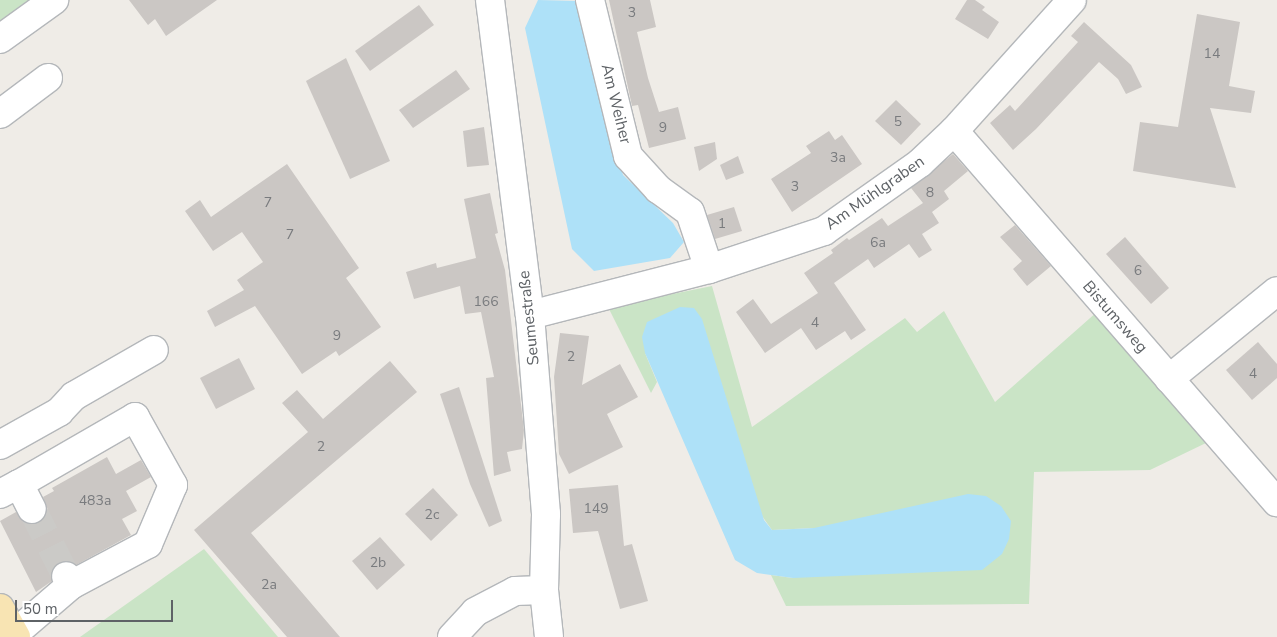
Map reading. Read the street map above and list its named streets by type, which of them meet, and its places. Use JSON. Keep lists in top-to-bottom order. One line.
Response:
{"streets":{"street":["Am Weiher","Am Mühlgraben","Bistumsweg","Seumestraße"]},"crossings":[["Am Weiher","Am Mühlgraben"],["Am Mühlgraben","Bistumsweg"],["Am Mühlgraben","Seumestraße"]],"house_numbers":["3","14","5","9","3a","3","8","7","1","7","6a","6","166","4","9","2","4","2","483a","149","2c","2b","2a"],"scale_bar":"50 m"}
